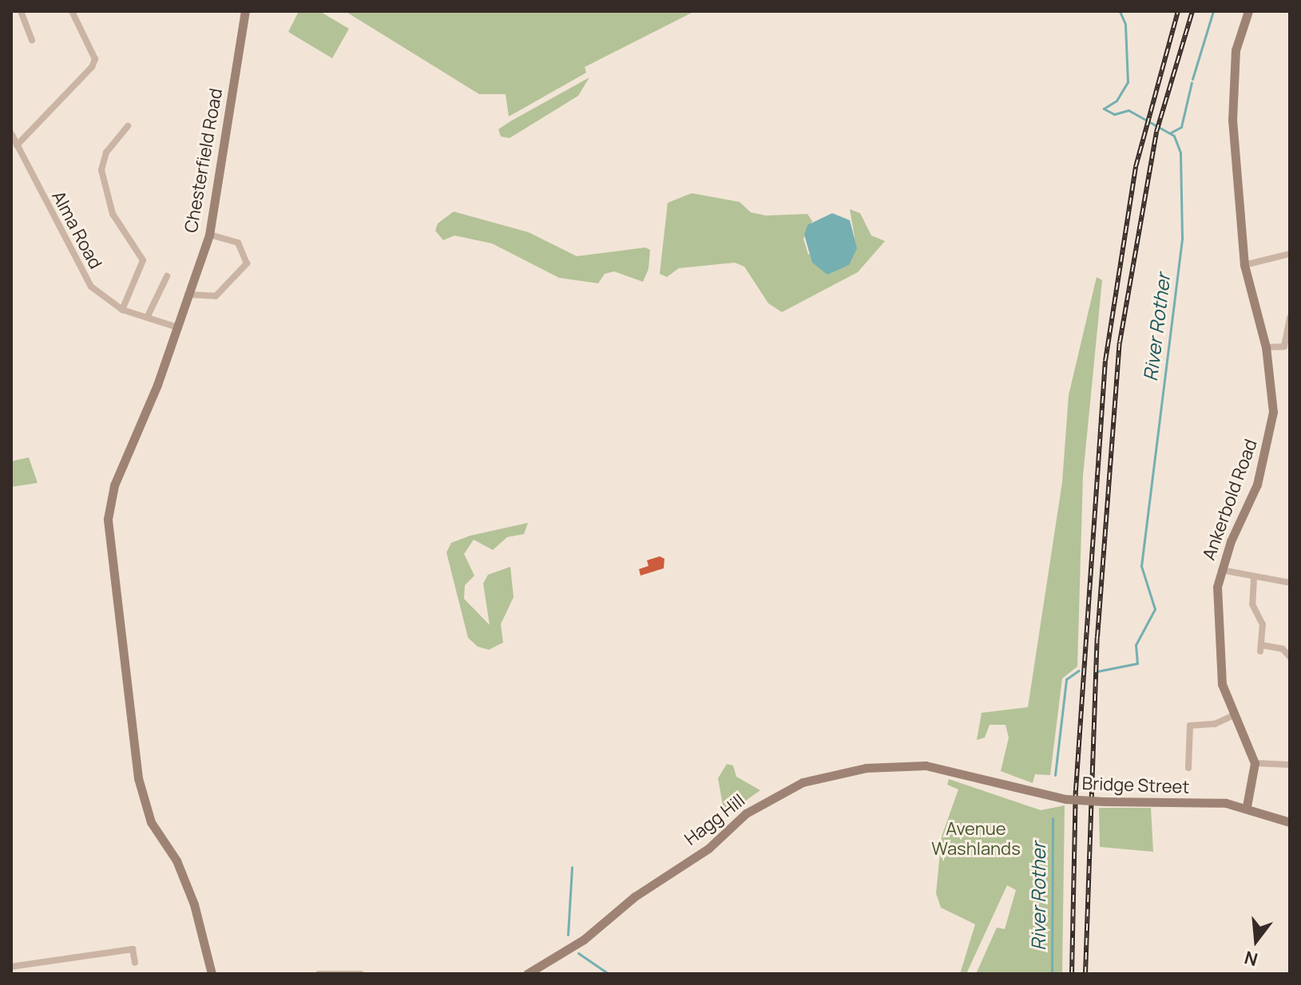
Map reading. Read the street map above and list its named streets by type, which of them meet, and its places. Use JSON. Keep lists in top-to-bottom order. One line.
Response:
{"streets":{"street":["Chesterfield Road","Alma Road","Ankerbold Road","Bridge Street","Hagg Hill"]},"crossings":[["Chesterfield Road","Alma Road"],["Bridge Street","Hagg Hill"]],"water":["River Rother"],"parks":["Avenue Washlands"],"north":"bottom"}
